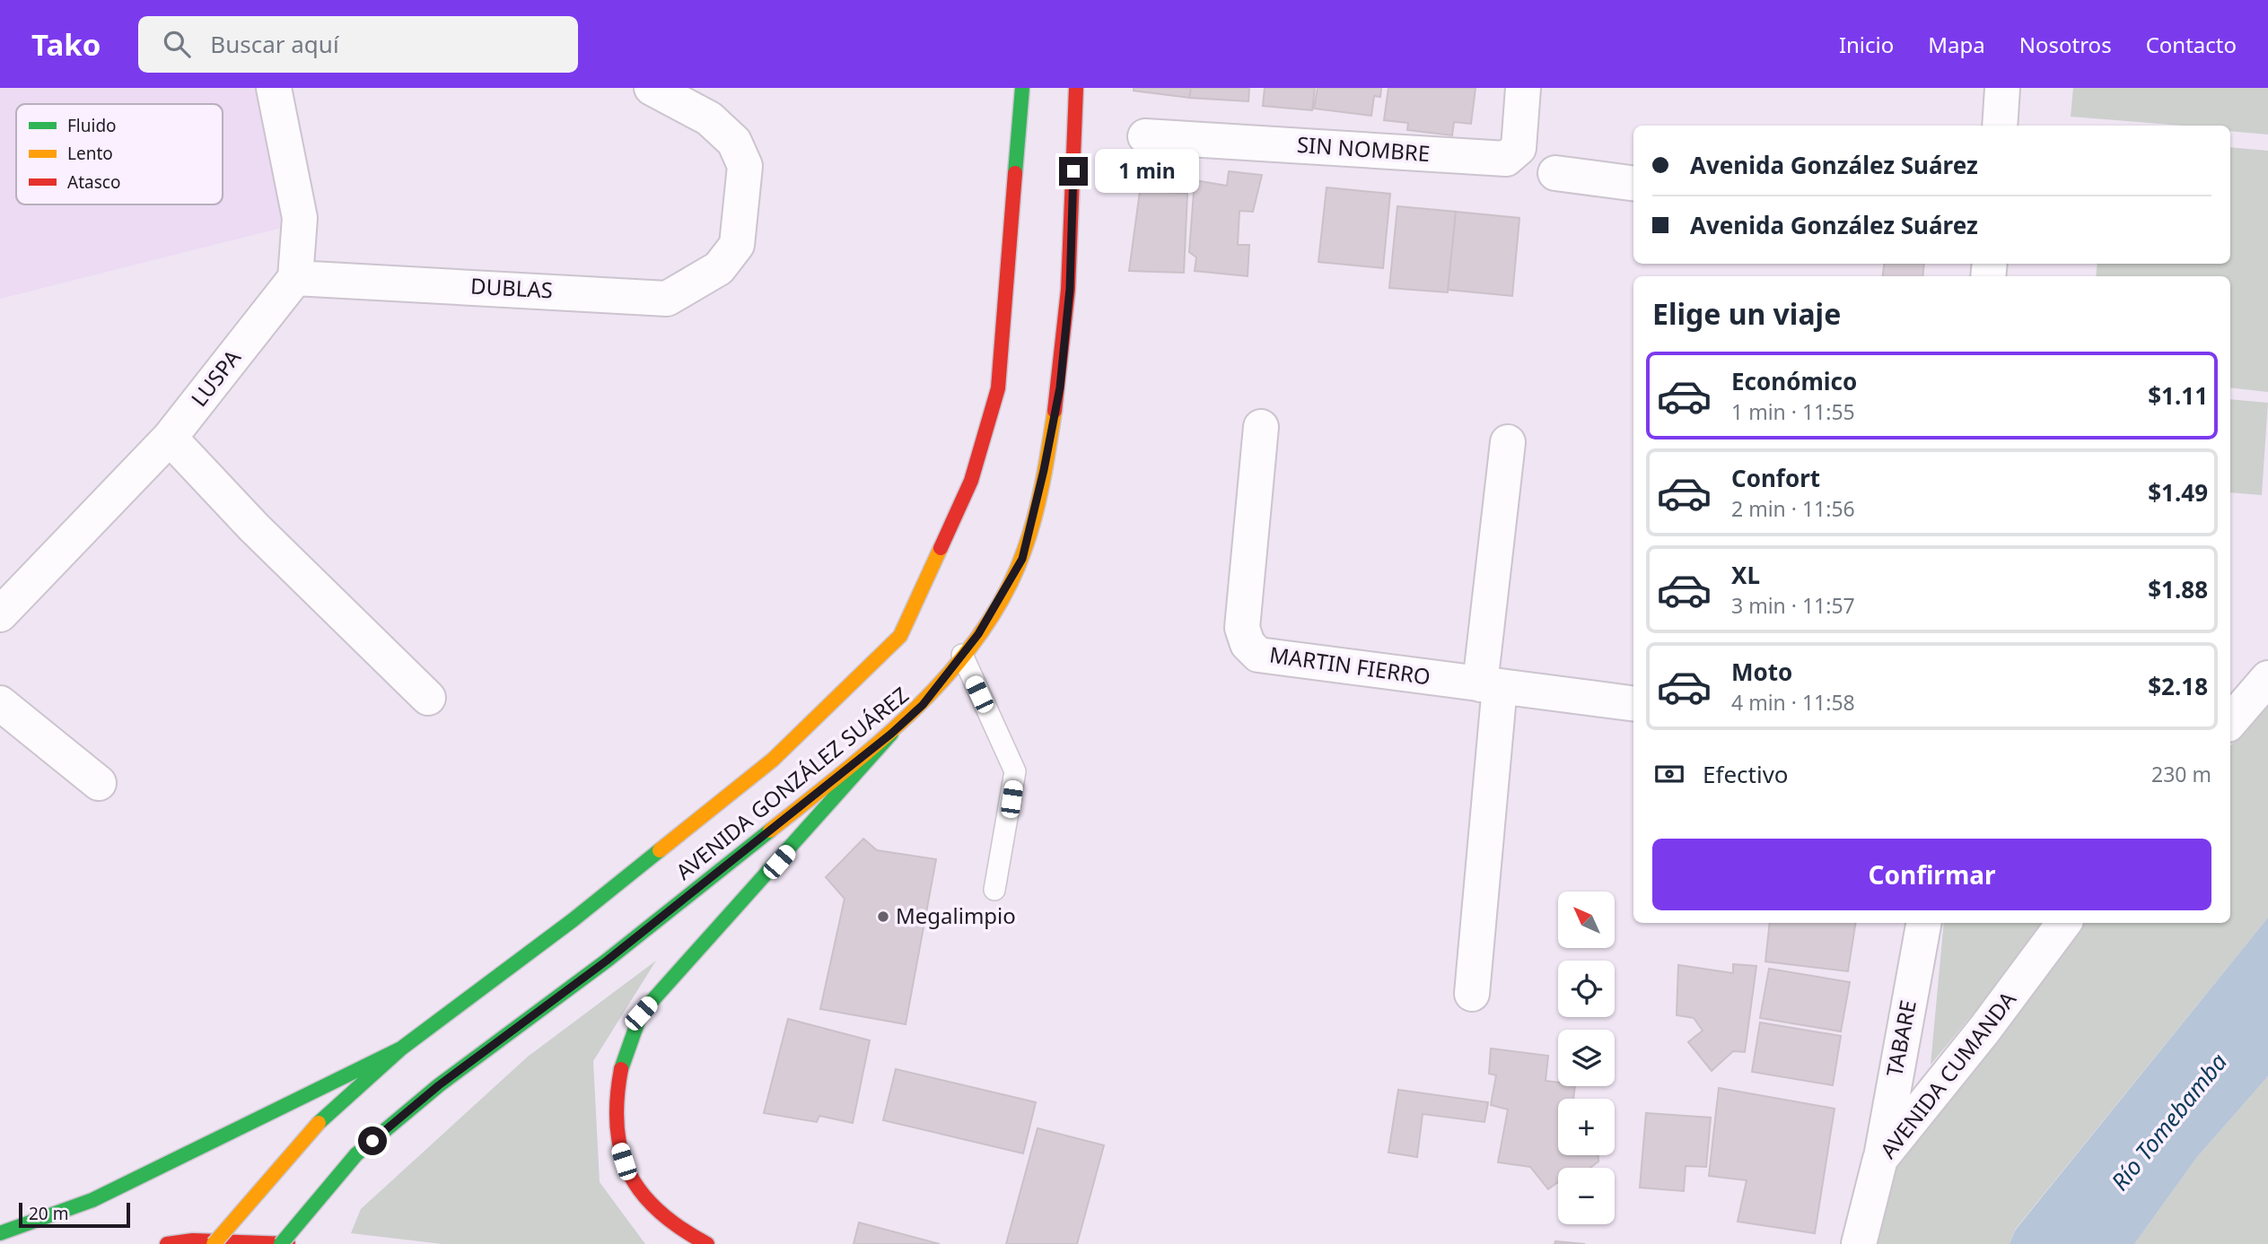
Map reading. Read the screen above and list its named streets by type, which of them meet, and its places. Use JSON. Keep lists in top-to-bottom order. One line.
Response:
{"streets":{"main road":["AVENIDA GONZÁLEZ SUÁREZ"],"street":["SIN NOMBRE","DUBLAS","LUSPA","MARTIN FIERRO","TABARE","AVENIDA CUMANDA"]},"crossings":[["DUBLAS","LUSPA"],["TABARE","AVENIDA CUMANDA"]],"water":["Río Tomebamba"],"places":["Megalimpio"],"legend":["Fluido","Lento","Atasco"],"scale_bar":"20 m","north":"top left","page":{"header":"Tako","search":"Buscar aquí","nav":["Inicio","Mapa","Nosotros","Contacto"],"banner":["Avenida González Suárez","Avenida González Suárez"],"bubble":"1 min","heading":"Elige un viaje","list":[{"name":"Económico","note":"1 min · 11:55","value":"$1.11"},{"name":"Confort","note":"2 min · 11:56","value":"$1.49"},{"name":"XL","note":"3 min · 11:57","value":"$1.88"},{"name":"Moto","note":"4 min · 11:58","value":"$2.18"}],"pay":["Efectivo","230 m"],"buttons":"Confirmar","map_buttons":["+","−"],"scale":"20 m"}}
